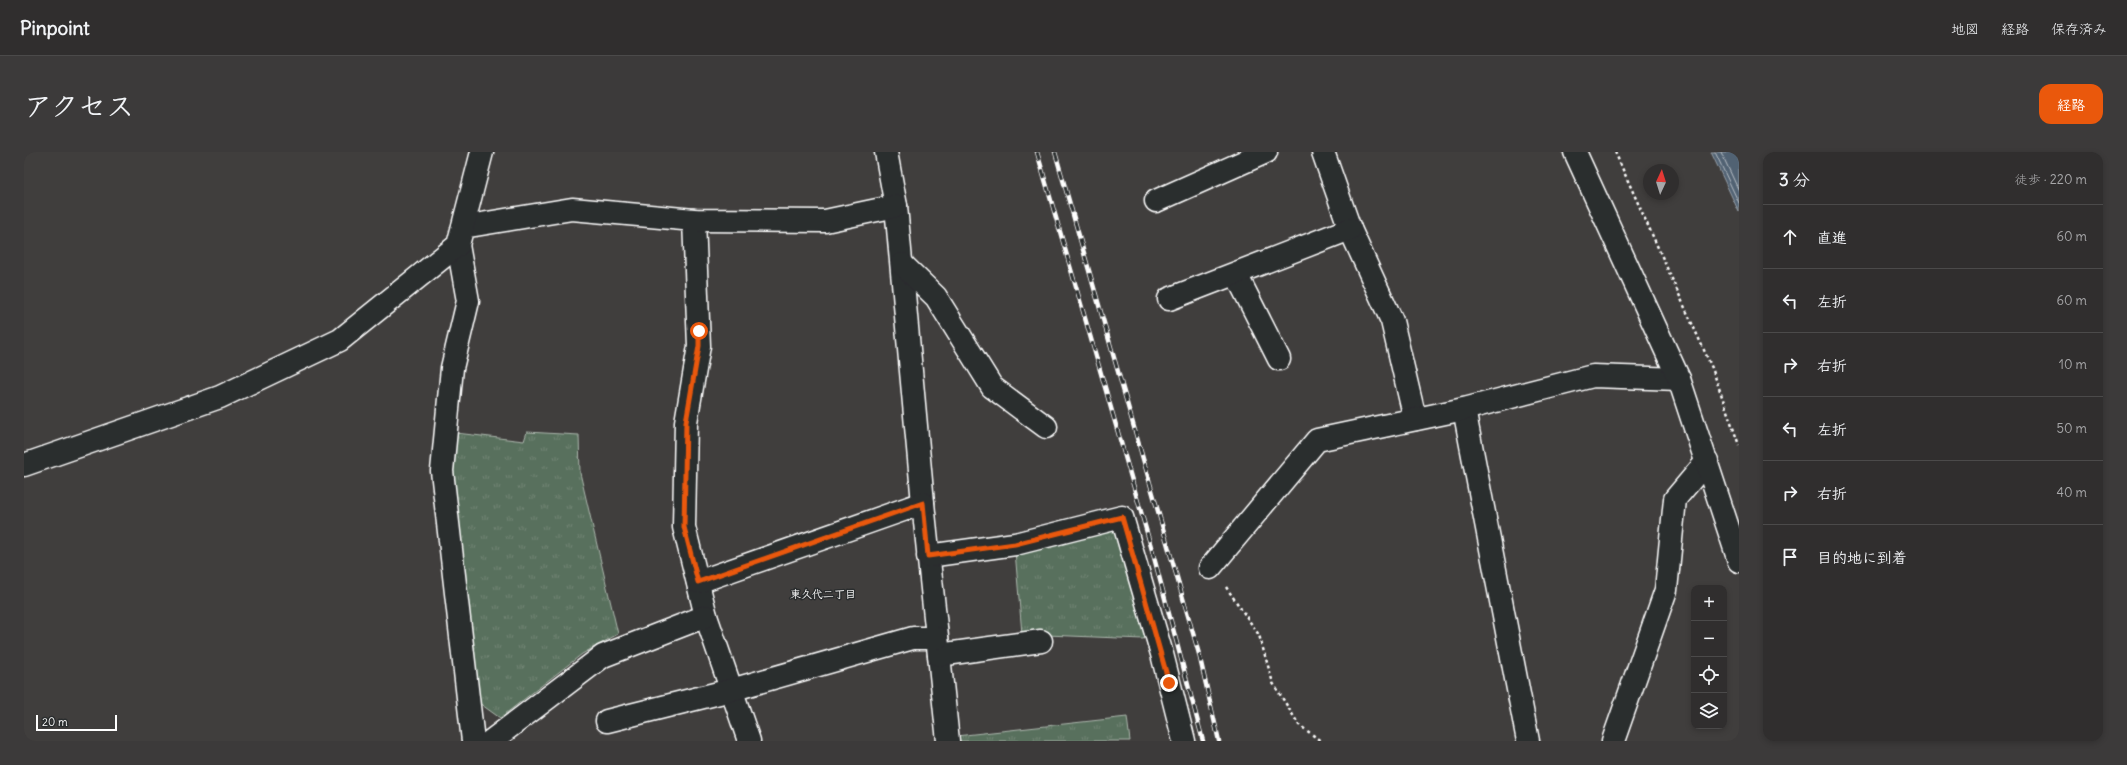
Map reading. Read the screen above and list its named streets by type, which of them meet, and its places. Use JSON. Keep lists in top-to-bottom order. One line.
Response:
{"districts":["東久代二丁目"],"scale_bar":"20 m","north":"top","page":{"header":"Pinpoint","nav":["地図","経路","保存済み"],"title":"アクセス","buttons":"経路","heading":["3 分","徒歩 · 220 m"],"list":[["直進","60 m"],["左折","60 m"],["右折","10 m"],["左折","50 m"],["右折","40 m"],"目的地に到着"],"map_buttons":["+","−"],"scale":"20 m"}}
